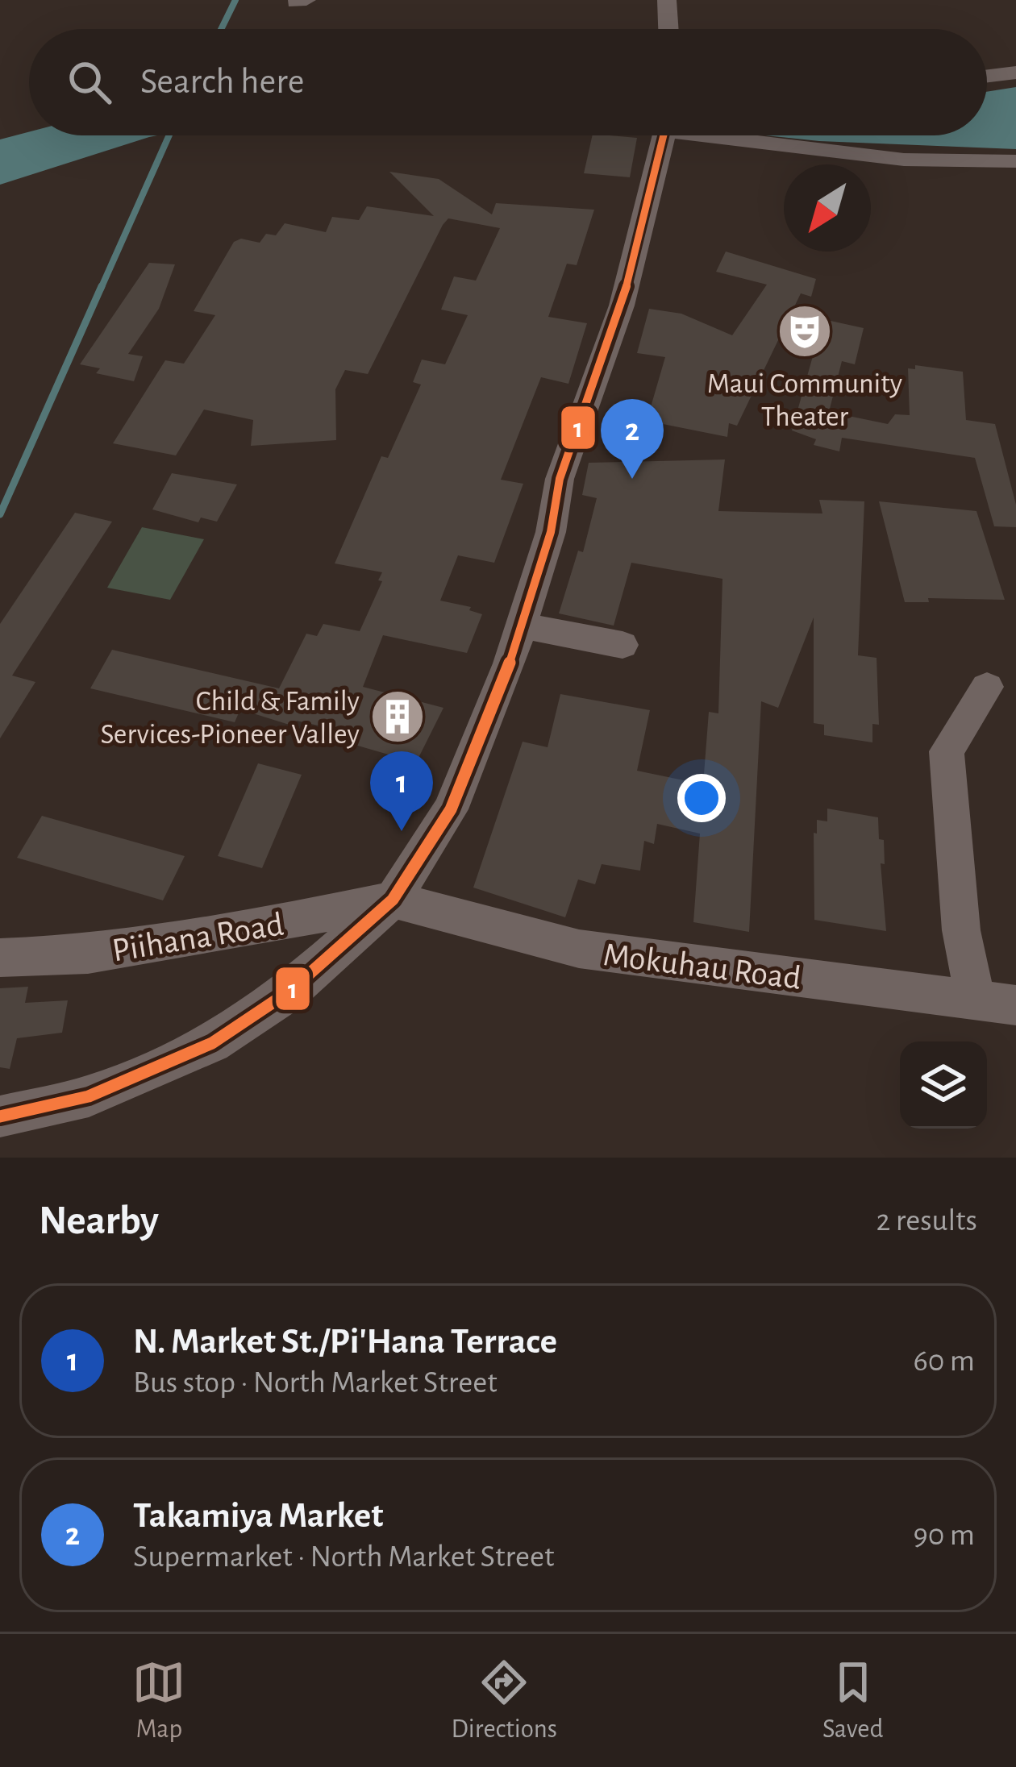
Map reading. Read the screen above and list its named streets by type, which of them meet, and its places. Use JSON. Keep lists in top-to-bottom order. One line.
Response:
{"streets":{"street":["Piihana Road","Mokuhau Road"]},"crossings":[["Piihana Road","Mokuhau Road"]],"places":{"theatre":["Maui Community Theater"],"building":["Child & Family Services-Pioneer Valley"]},"lines":["transit line 1"],"north":"bottom left","page":{"search":"Search here","pins":["2","1"],"heading":["Nearby","2 results"],"list":[{"mark":"1","name":"N. Market St./Pi'Hana Terrace","note":"Bus stop · North Market Street","value":"60 m"},{"mark":"2","name":"Takamiya Market","note":"Supermarket · North Market Street","value":"90 m"}],"nav":["Map","Directions","Saved"]}}
